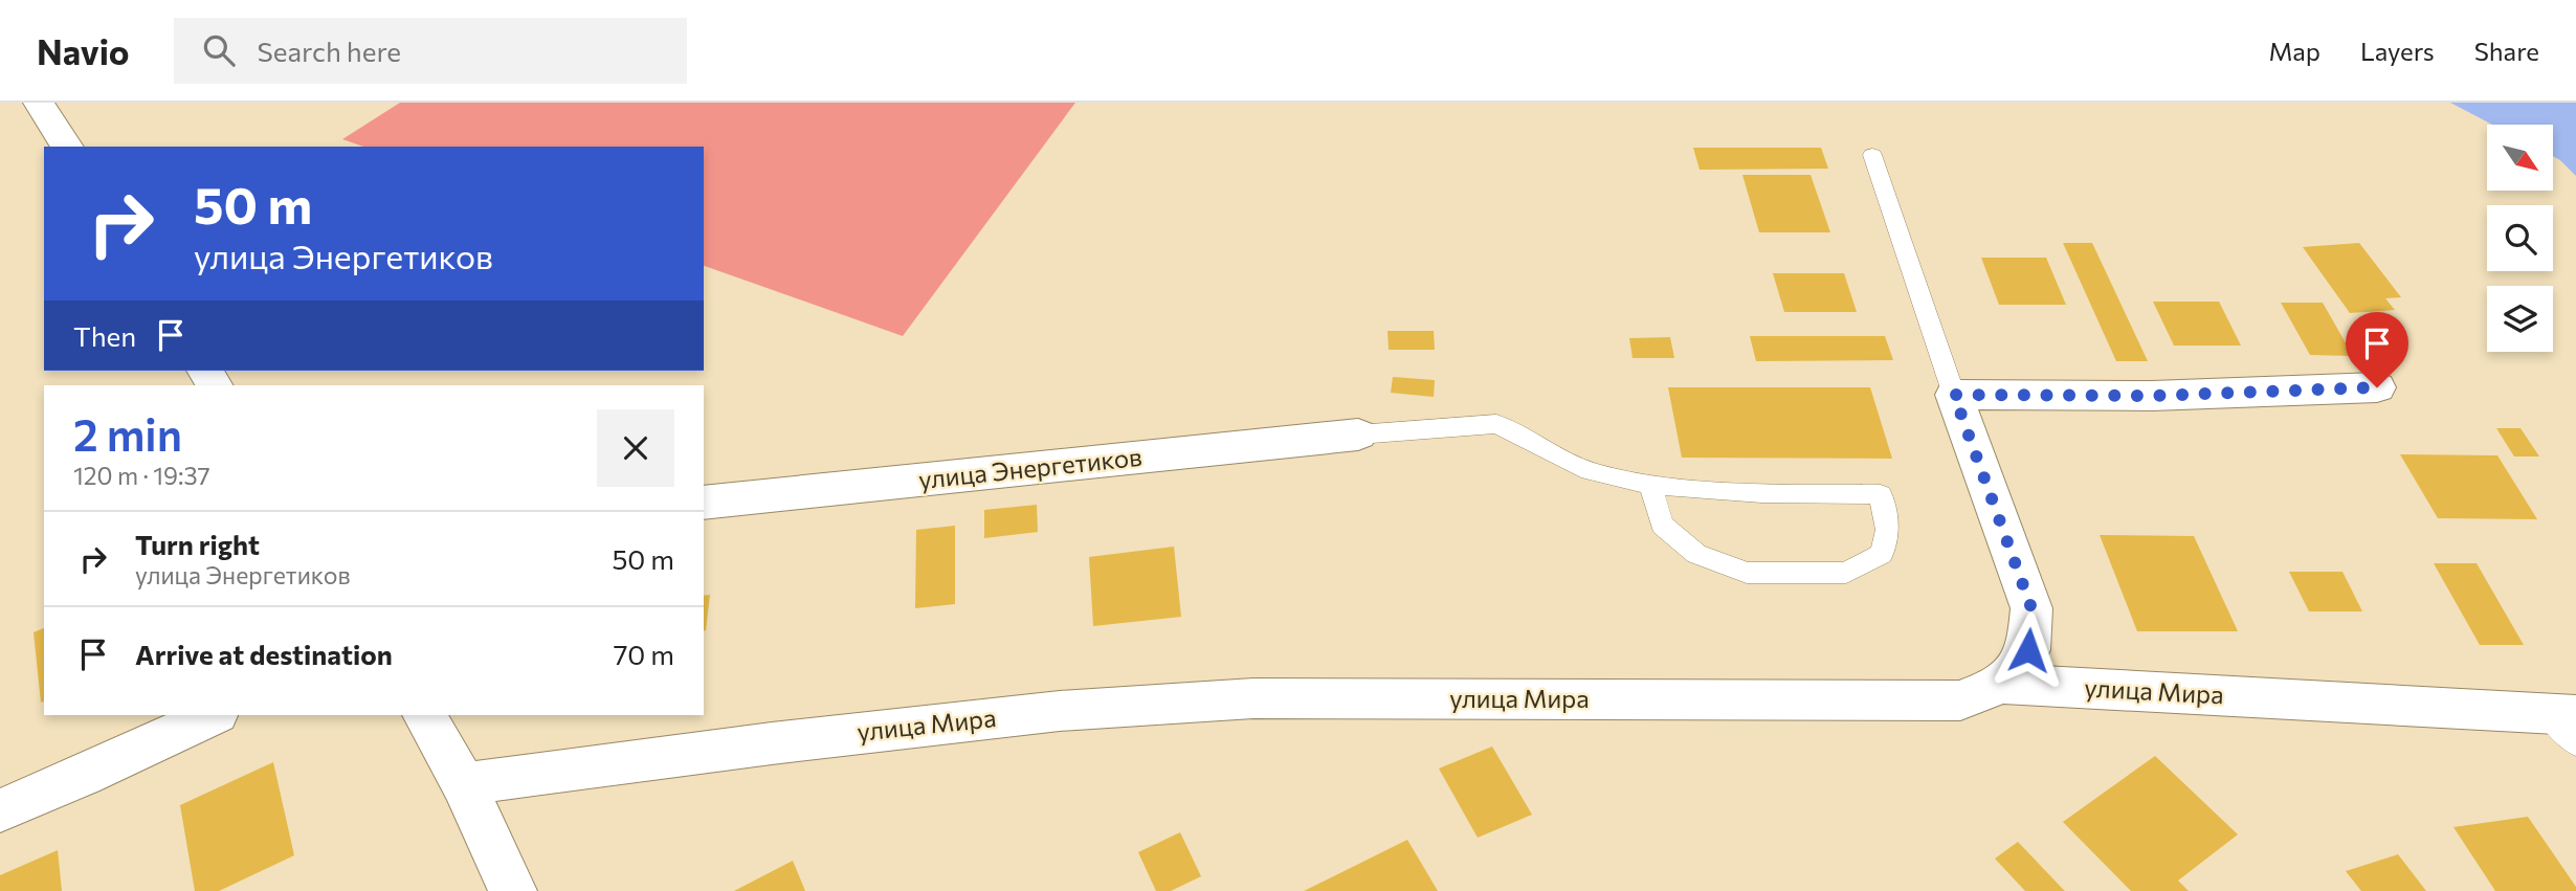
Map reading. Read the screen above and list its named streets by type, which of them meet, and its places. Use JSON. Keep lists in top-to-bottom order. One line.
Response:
{"streets":{"street":["улица Энергетиков","улица Мира"]},"north":"bottom right","page":{"header":"Navio","search":"Search here","nav":["Map","Layers","Share"],"turn":["50 m","улица Энергетиков"],"then":"Then","heading":["2 min","120 m · 19:37"],"list":[{"name":"Turn right","note":"улица Энергетиков","value":"50 m"},{"name":"Arrive at destination","value":"70 m"}]}}
